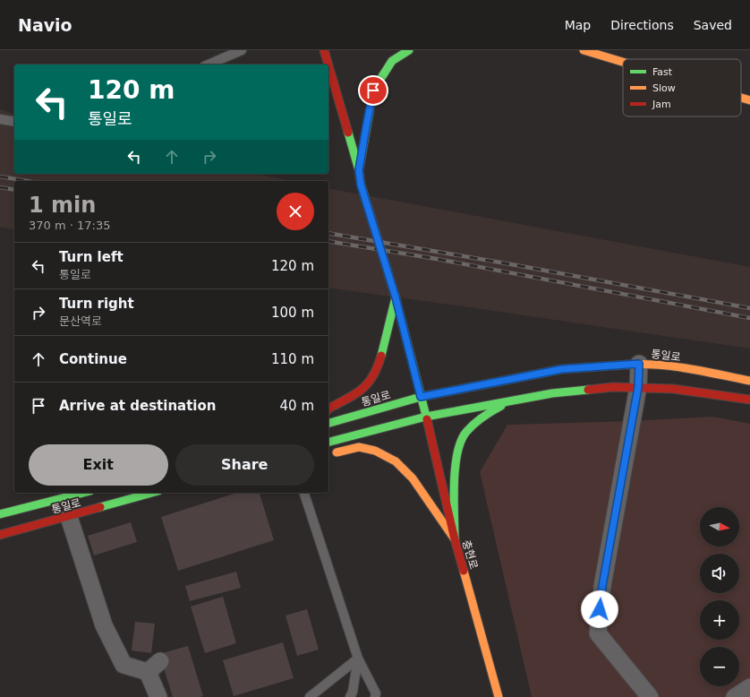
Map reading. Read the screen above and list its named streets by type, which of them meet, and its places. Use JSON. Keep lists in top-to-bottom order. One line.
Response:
{"streets":{"main road":["통일로","충현로"]},"crossings":[["통일로","충현로"]],"legend":["Fast","Slow","Jam"],"north":"right","page":{"header":"Navio","nav":["Map","Directions","Saved"],"turn":["120 m","통일로"],"heading":["1 min","370 m · 17:35"],"list":[{"name":"Turn left","note":"통일로","value":"120 m"},{"name":"Turn right","note":"문산역로","value":"100 m"},{"name":"Continue","value":"110 m"},{"name":"Arrive at destination","value":"40 m"}],"buttons":["Exit","Share"],"map_buttons":["+","−"]}}
